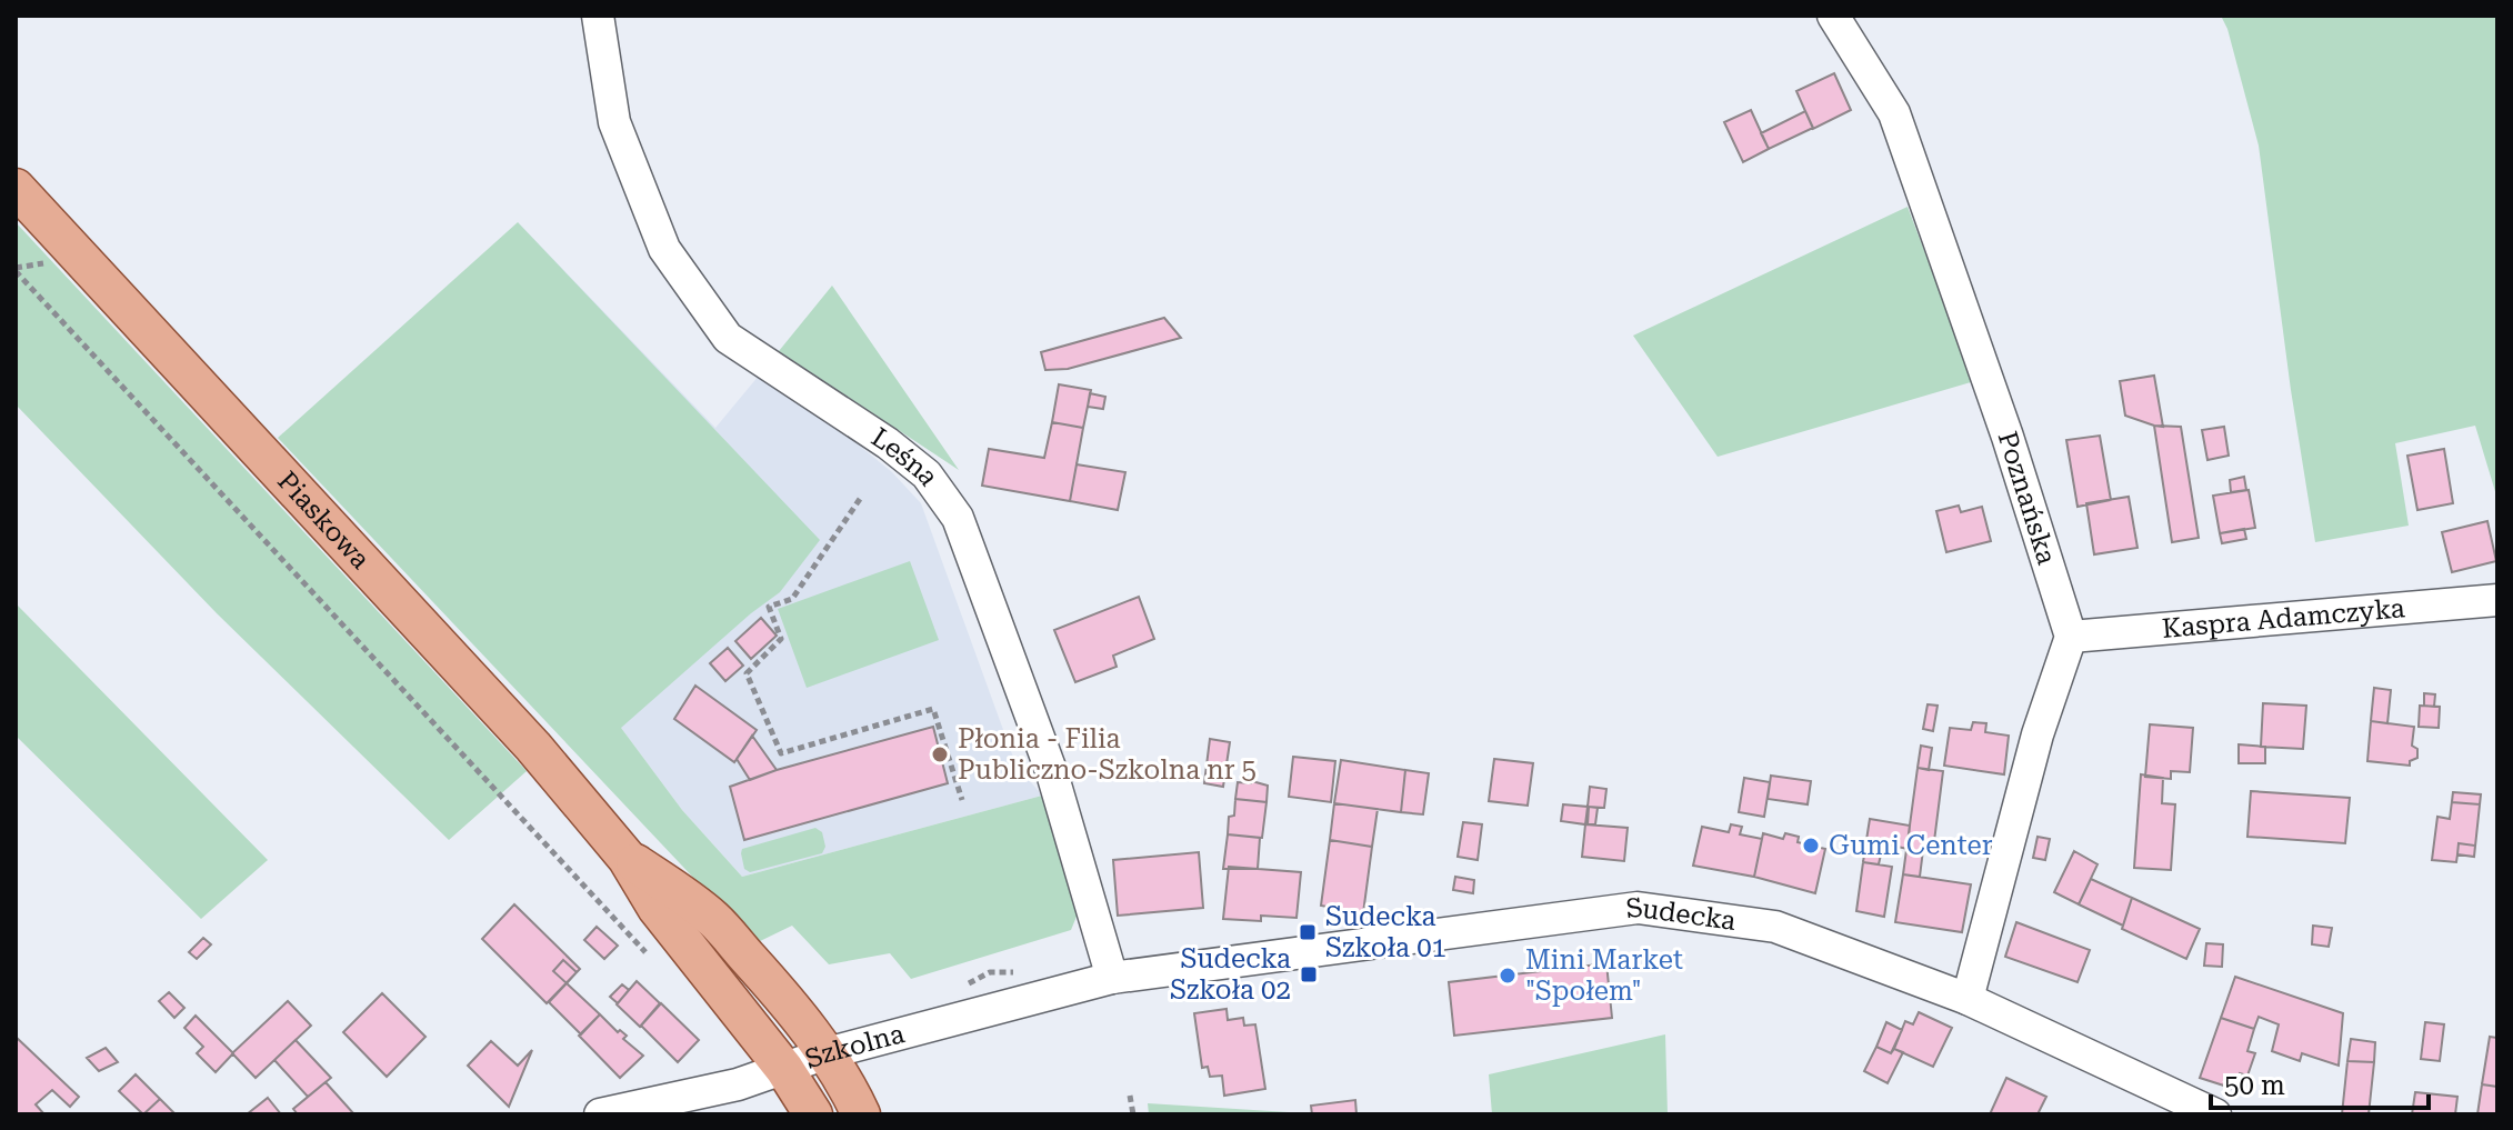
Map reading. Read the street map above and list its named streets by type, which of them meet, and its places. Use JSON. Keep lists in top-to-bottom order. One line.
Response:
{"streets":{"main road":["Piaskowa"],"street":["Leśna","Poznańska","Kaspra Adamczyka","Sudecka","Szkolna"]},"crossings":[["Leśna","Sudecka"],["Leśna","Szkolna"],["Poznańska","Kaspra Adamczyka"],["Piaskowa","Szkolna"],["Sudecka","Szkolna"]],"places":{"other":["Płonia - Filia Publiczno-Szkolna nr 5","Gumi Center","Mini Market \"Społem\""],"transit":["Sudecka Szkoła 01","Sudecka Szkoła 02"]},"scale_bar":"50 m"}
